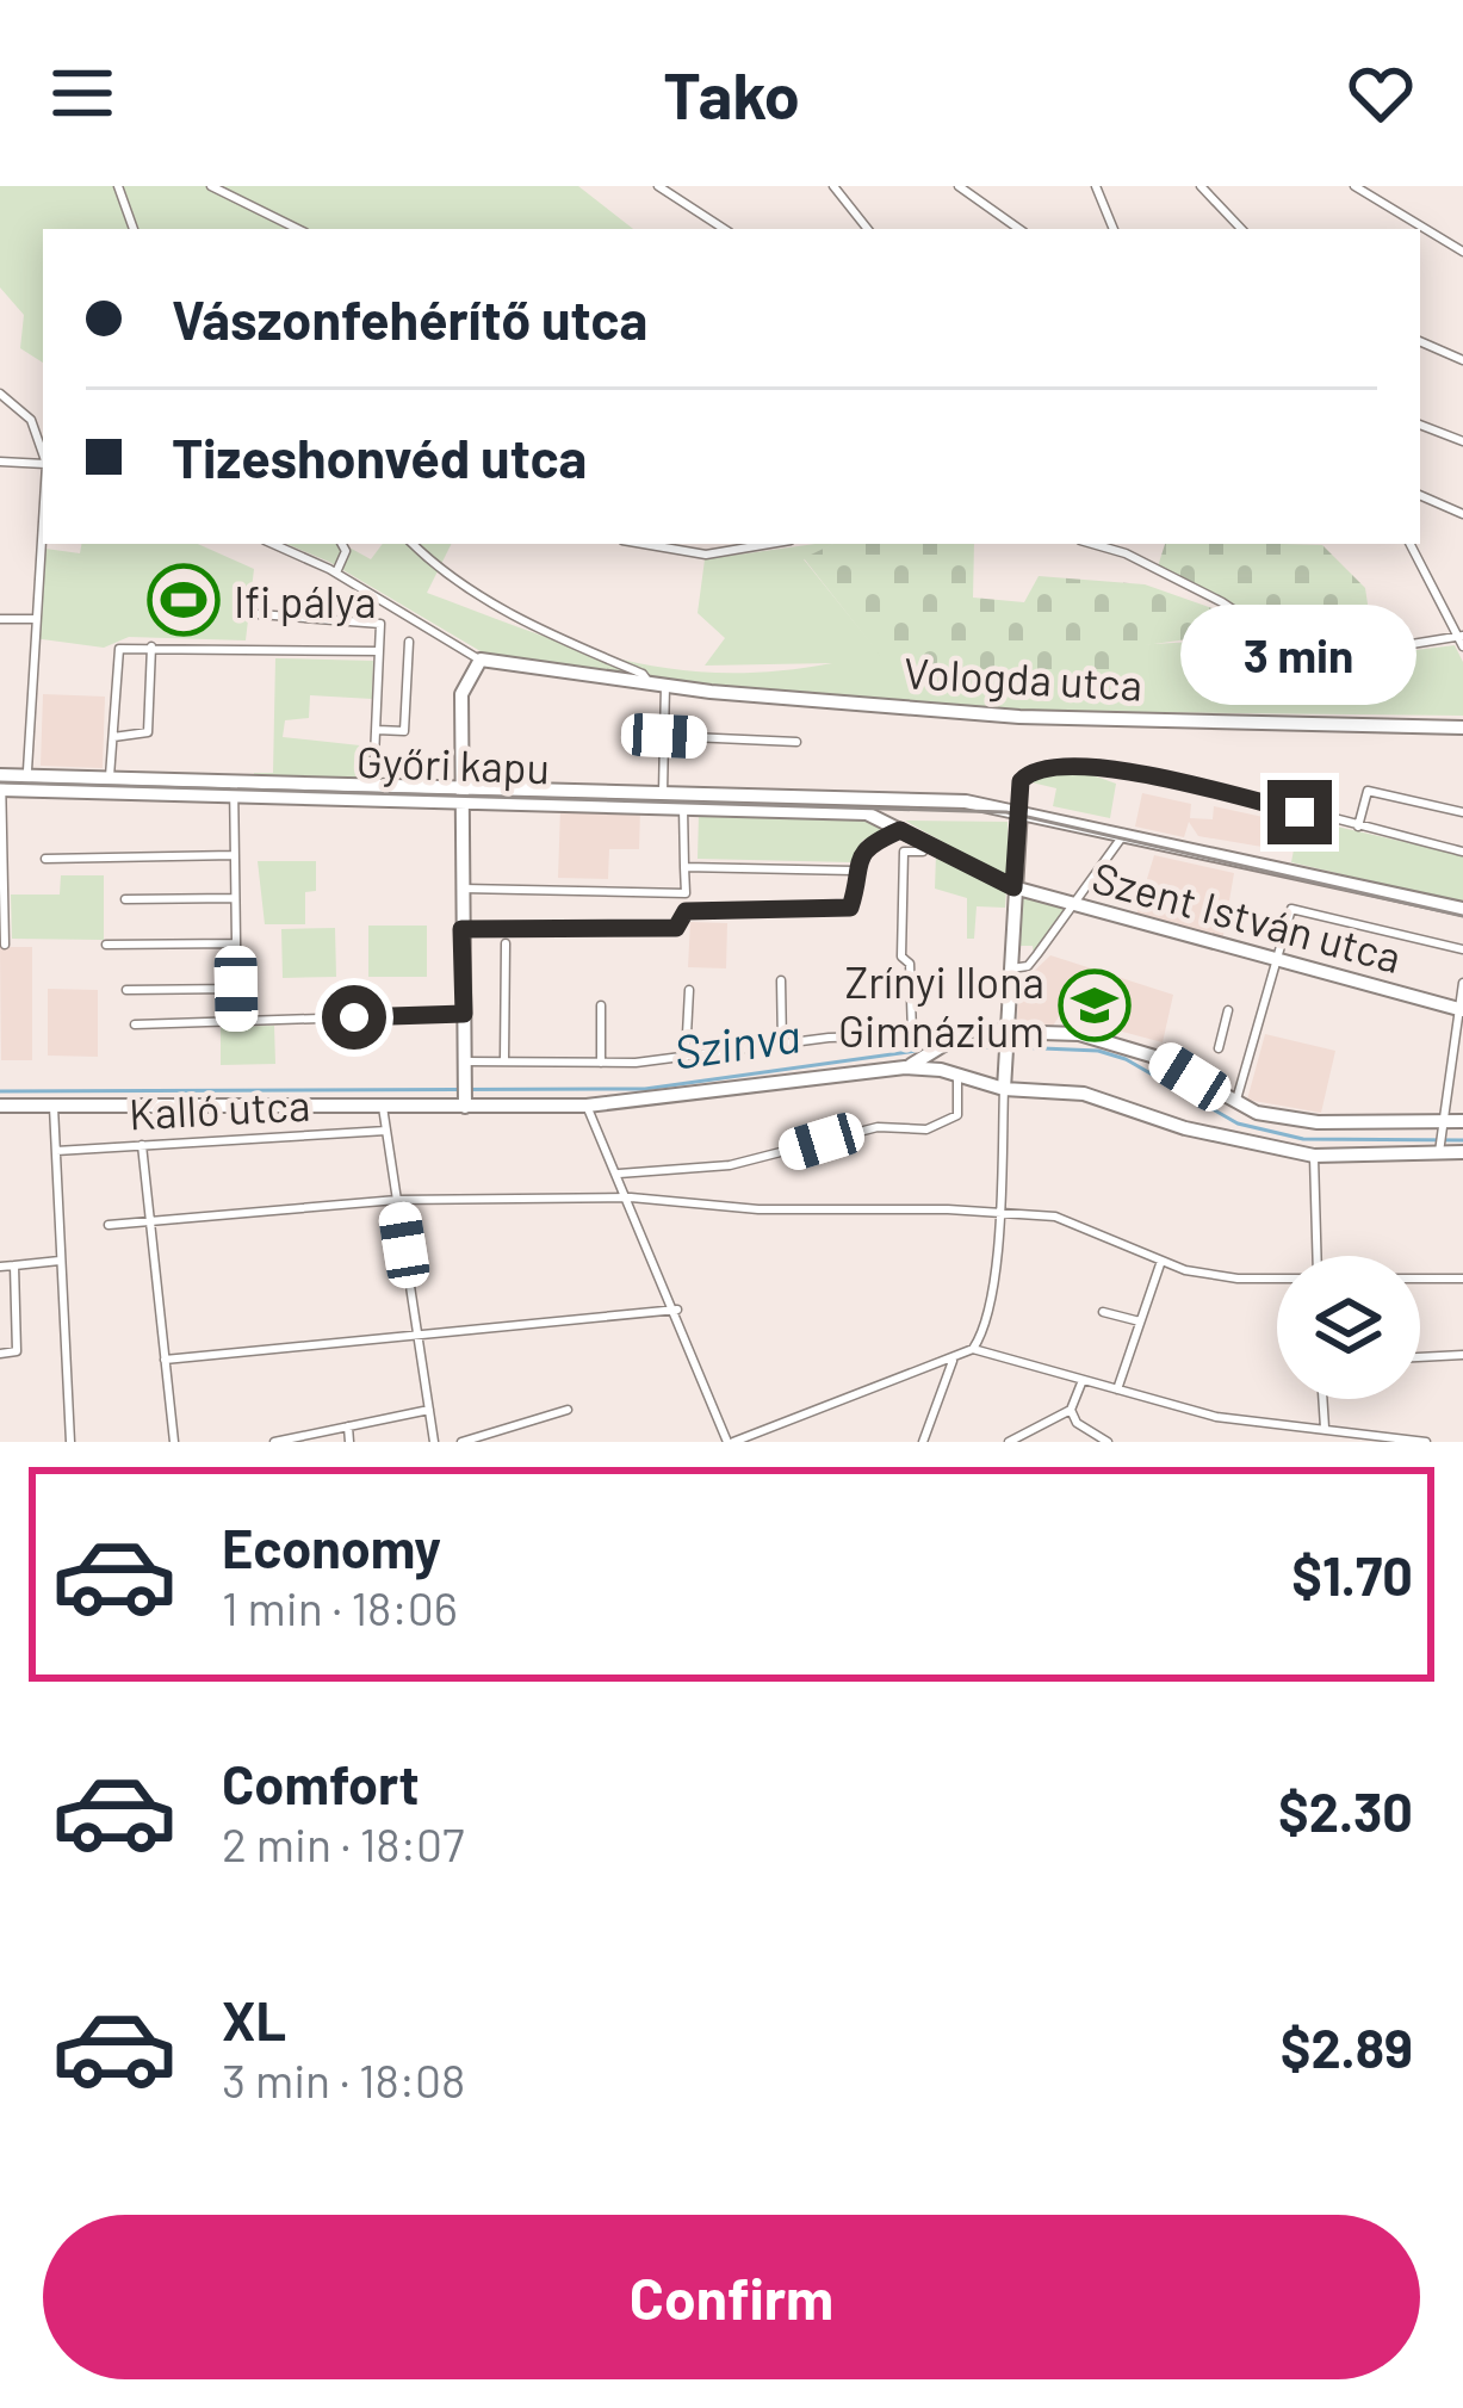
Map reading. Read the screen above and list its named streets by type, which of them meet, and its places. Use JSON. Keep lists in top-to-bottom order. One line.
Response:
{"streets":{"street":["Vologda utca","Győri kapu","Szent István utca","Kalló utca"]},"crossings":[["Győri kapu","Szent István utca"]],"water":["Szinva"],"places":{"sports":["Ifi pálya"],"school or university":["Zrínyi Ilona Gimnázium"]},"page":{"header":"Tako","banner":["Vászonfehérítő utca","Tizeshonvéd utca"],"bubble":"3 min","list":[{"name":"Economy","note":"1 min · 18:06","value":"$1.70"},{"name":"Comfort","note":"2 min · 18:07","value":"$2.30"},{"name":"XL","note":"3 min · 18:08","value":"$2.89"}],"buttons":"Confirm"}}
